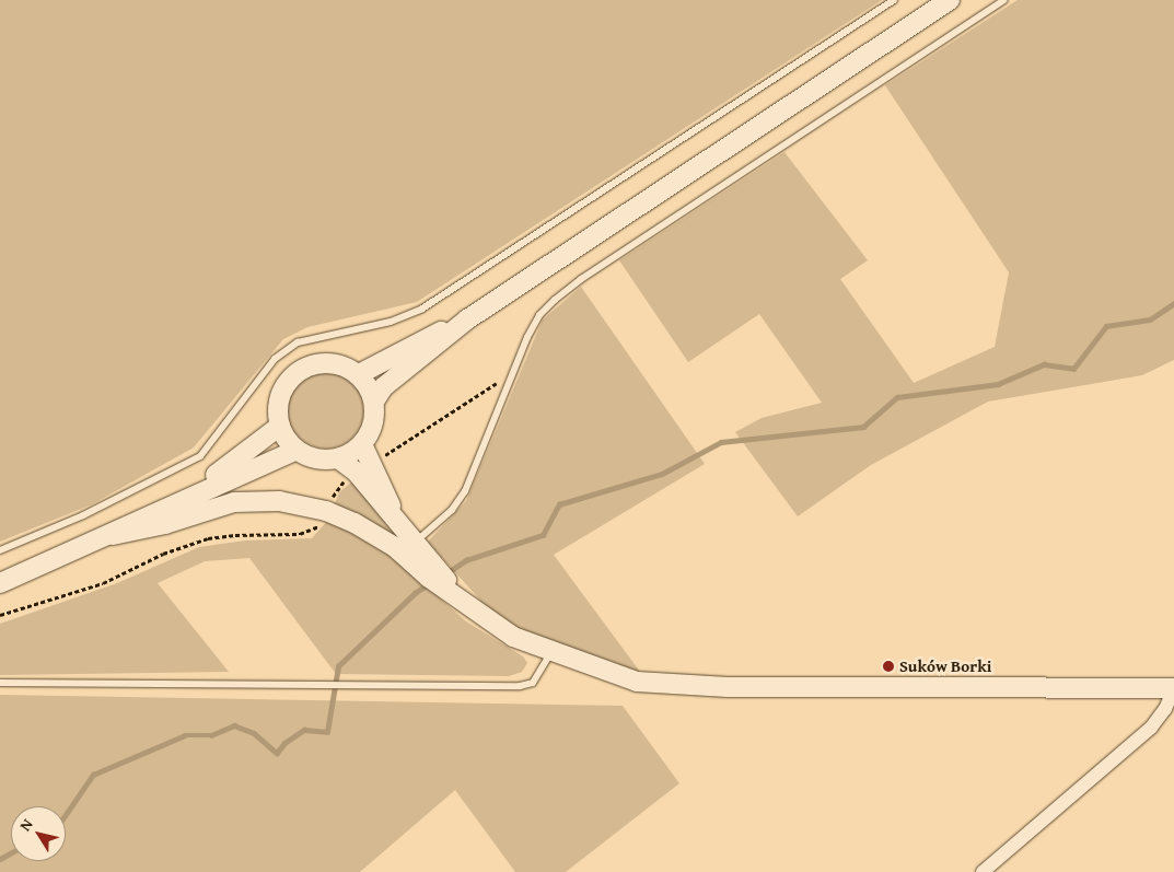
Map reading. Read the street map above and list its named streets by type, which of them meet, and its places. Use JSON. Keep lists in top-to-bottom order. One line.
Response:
{"places":["Suków Borki"],"north":"top left"}
